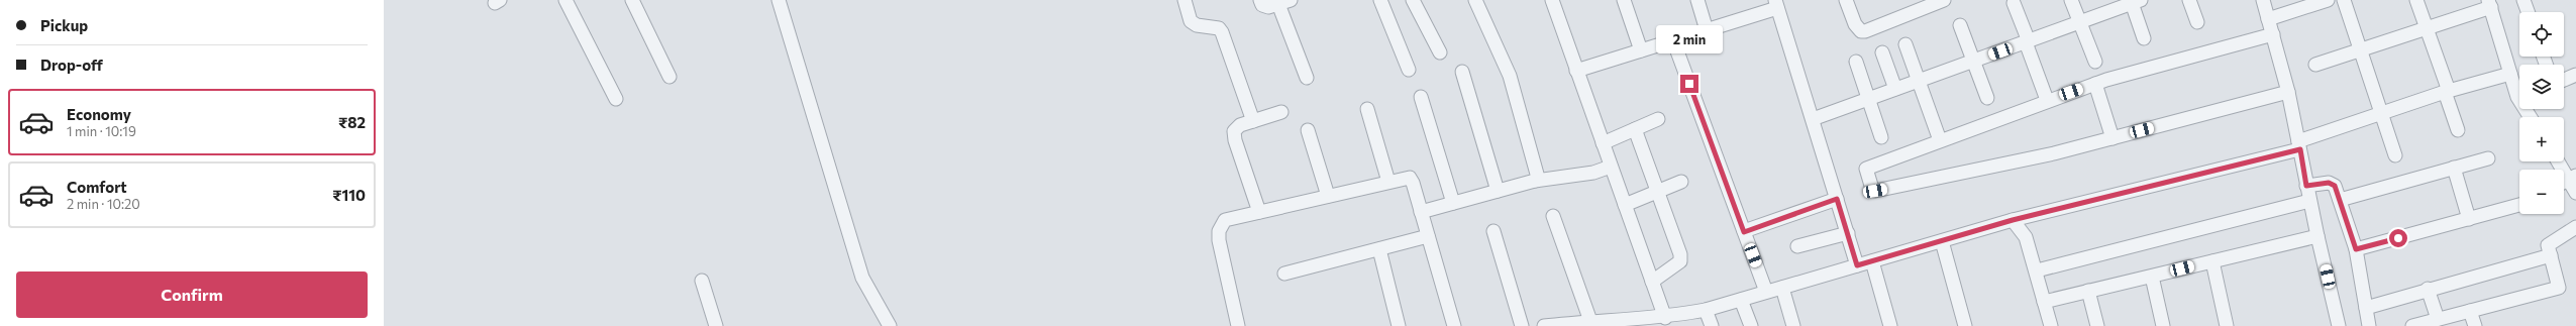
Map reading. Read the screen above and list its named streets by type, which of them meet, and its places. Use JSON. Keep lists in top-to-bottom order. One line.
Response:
{"page":{"banner":["Pickup","Drop-off"],"map_buttons":["+","−"],"bubble":"2 min","list":[{"name":"Economy","note":"1 min · 10:19","value":"₹82"},{"name":"Comfort","note":"2 min · 10:20","value":"₹110"}],"buttons":"Confirm"}}
